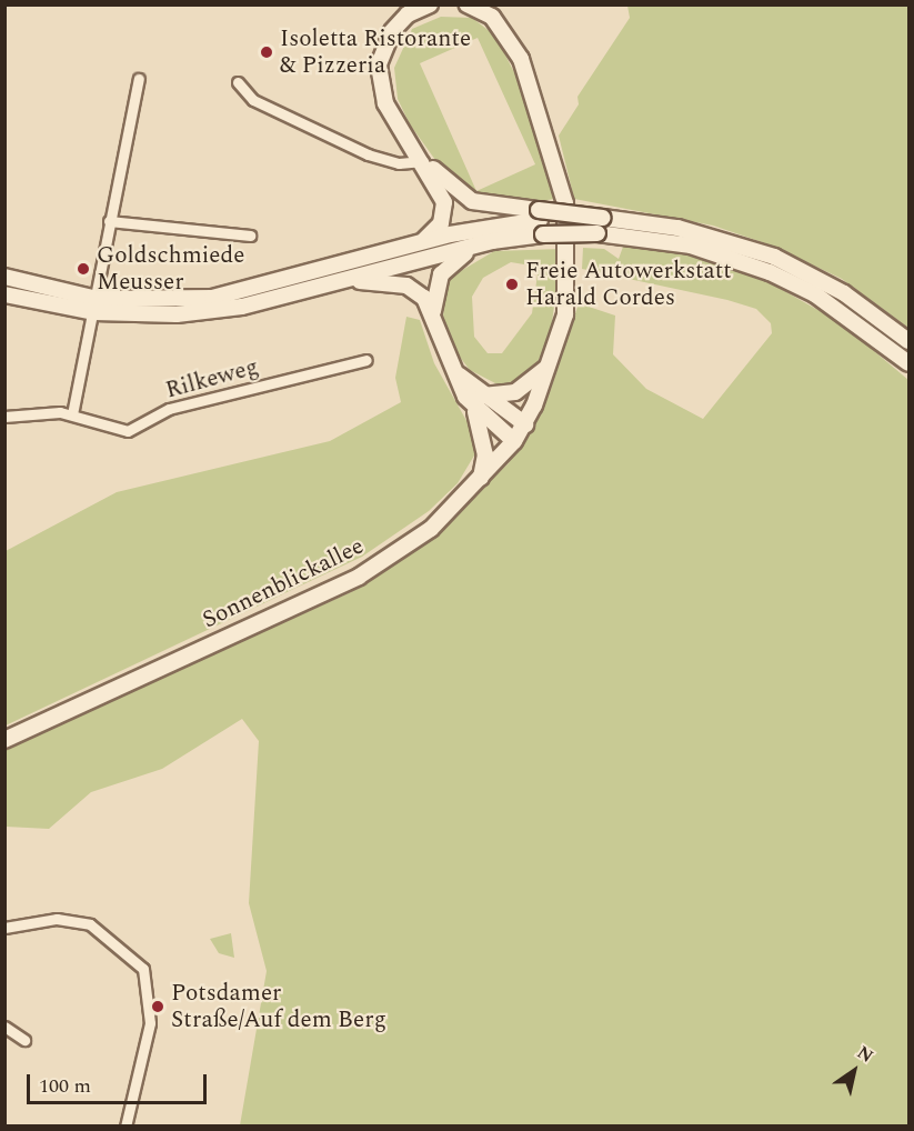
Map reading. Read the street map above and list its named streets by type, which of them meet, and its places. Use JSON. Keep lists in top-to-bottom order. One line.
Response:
{"streets":{"main road":["Sonnenblickallee"],"street":["Rilkeweg"]},"places":["Isoletta Ristorante & Pizzeria","Goldschmiede Meusser","Freie Autowerkstatt Harald Cordes","Potsdamer Straße/Auf dem Berg"],"scale_bar":"100 m","north":"top right"}
